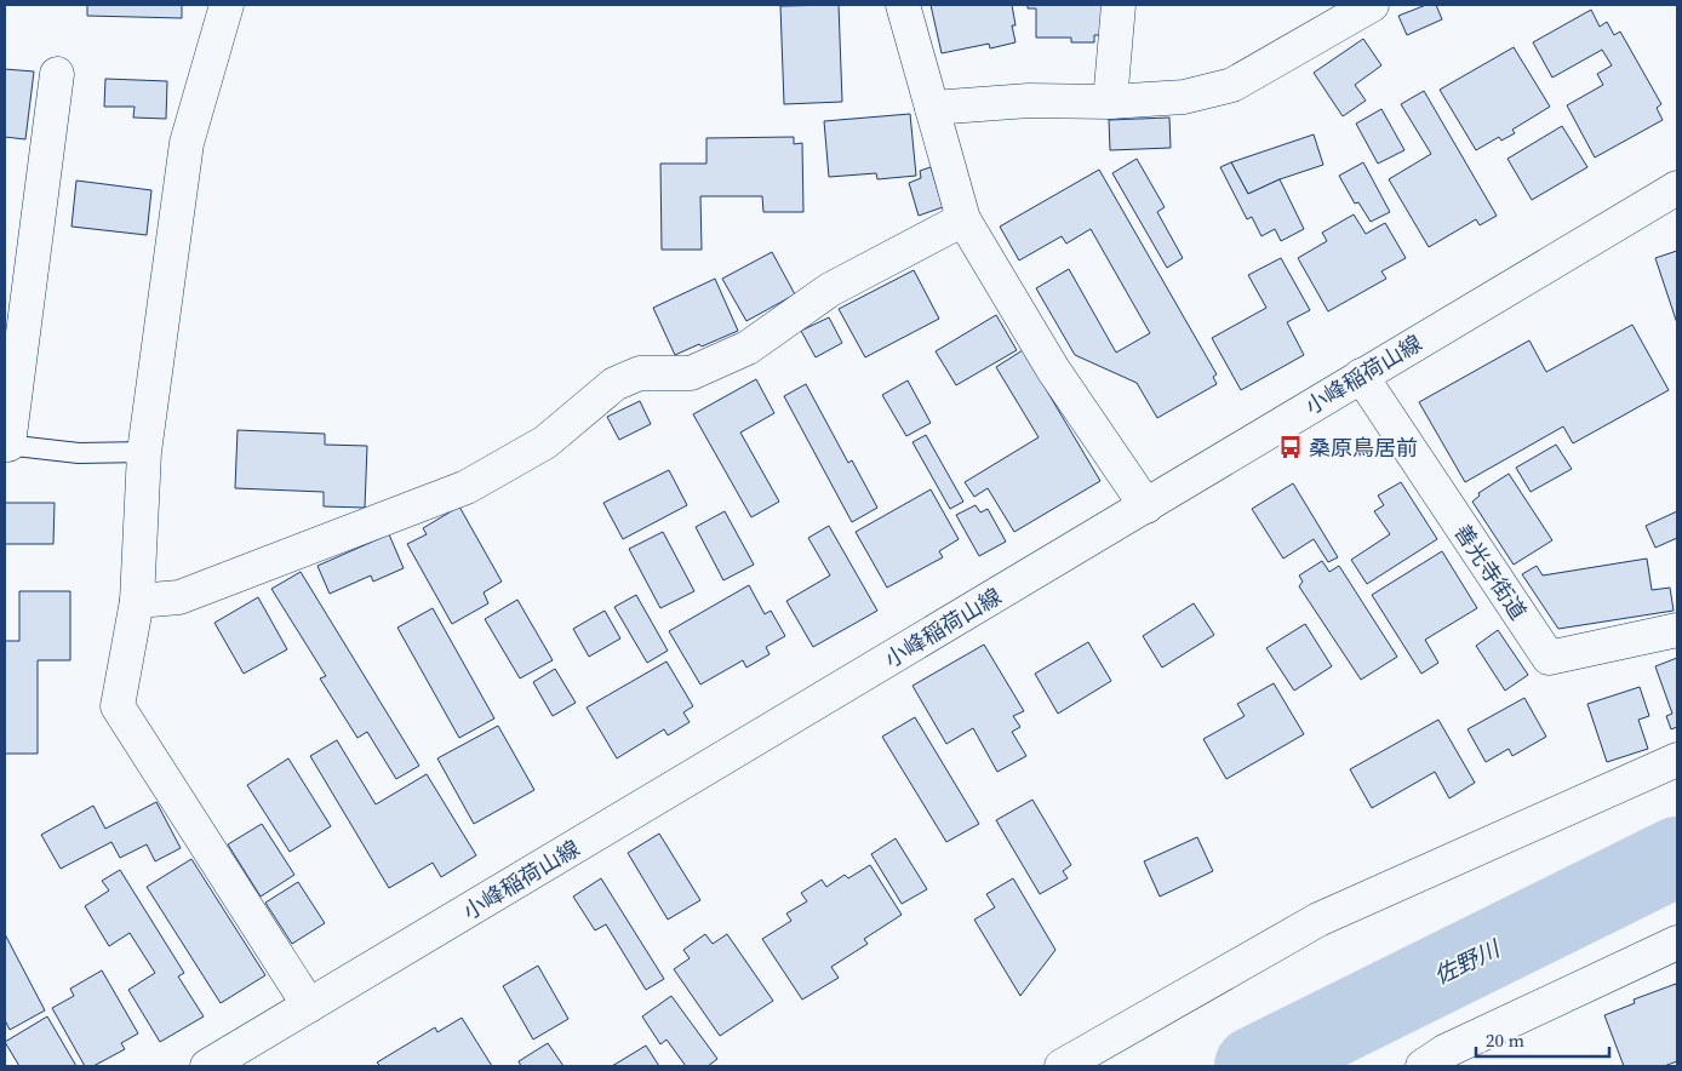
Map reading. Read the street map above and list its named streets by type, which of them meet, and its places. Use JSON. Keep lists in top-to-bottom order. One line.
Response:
{"streets":{"street":["小峰稲荷山線","善光寺街道"]},"crossings":[["小峰稲荷山線","善光寺街道"]],"water":["佐野川"],"places":{"bus stop":["桑原鳥居前"]},"scale_bar":"20 m"}
